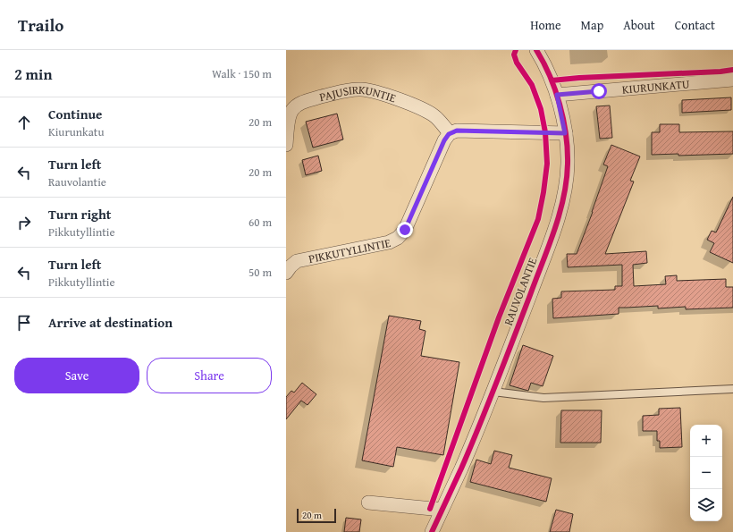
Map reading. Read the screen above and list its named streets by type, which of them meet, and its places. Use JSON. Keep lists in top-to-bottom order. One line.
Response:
{"streets":{"street":["KIURUNKATU","PAJUSIRKUNTIE","PIKKUTYLLINTIE","RAUVOLANTIE"]},"crossings":[["KIURUNKATU","RAUVOLANTIE"],["PAJUSIRKUNTIE","PIKKUTYLLINTIE"]],"scale_bar":"20 m","page":{"header":"Trailo","nav":["Home","Map","About","Contact"],"heading":["2 min","Walk · 150 m"],"list":[["Continue","Kiurunkatu","20 m"],["Turn left","Rauvolantie","20 m"],["Turn right","Pikkutyllintie","60 m"],["Turn left","Pikkutyllintie","50 m"],"Arrive at destination"],"buttons":["Save","Share"],"map_buttons":["+","−"],"scale":"20 m"}}
